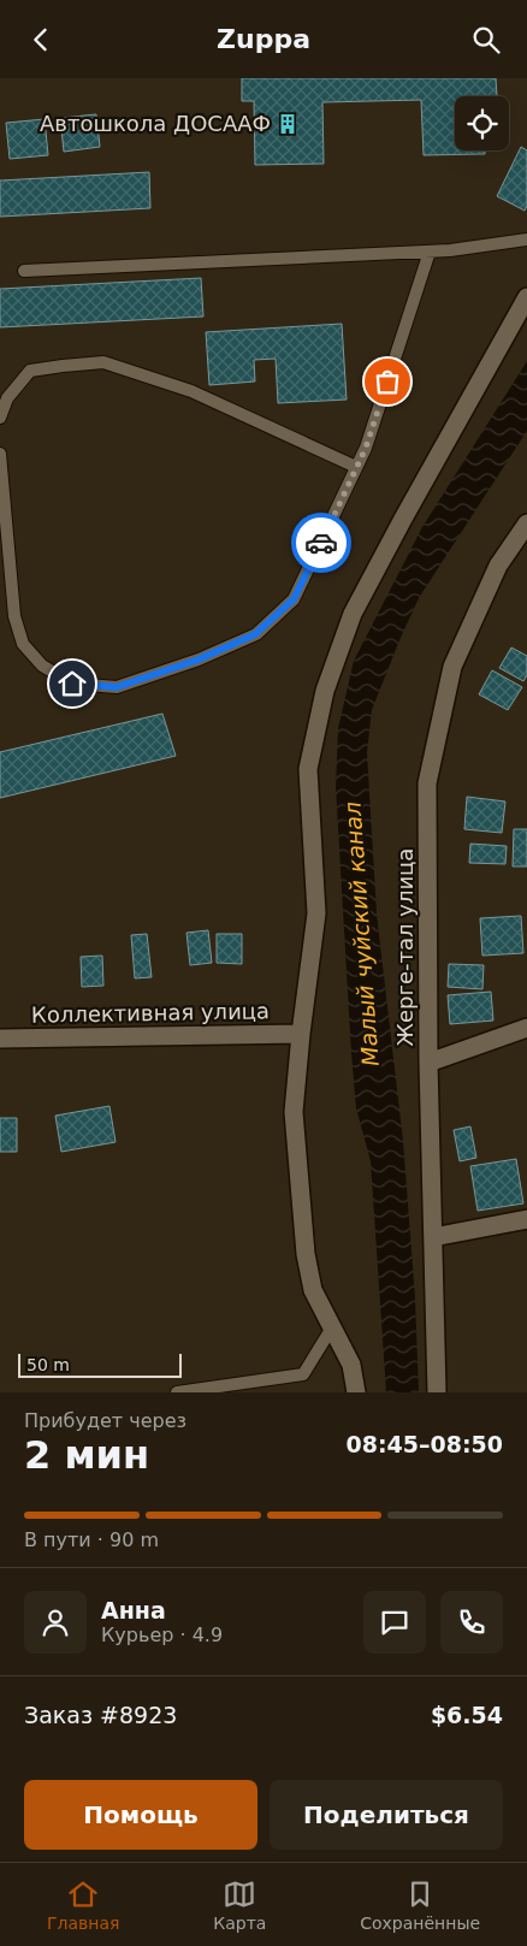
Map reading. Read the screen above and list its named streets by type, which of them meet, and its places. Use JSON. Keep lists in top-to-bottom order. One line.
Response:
{"streets":{"street":["Жерге-тал улица","Коллективная улица"]},"water":["Малый чуйский канал"],"places":{"building":["Автошкола ДОСААФ"]},"scale_bar":"50 m","page":{"header":"Zuppa","scale":"50 m","heading":["2 мин","Прибудет через","08:45–08:50"],"panel":["Анна","Курьер · 4.9","Заказ #8923","$6.54"],"bar":"В пути · 90 m","buttons":["Помощь","Поделиться"],"tabs":["Главная","Карта","Сохранённые"]}}
